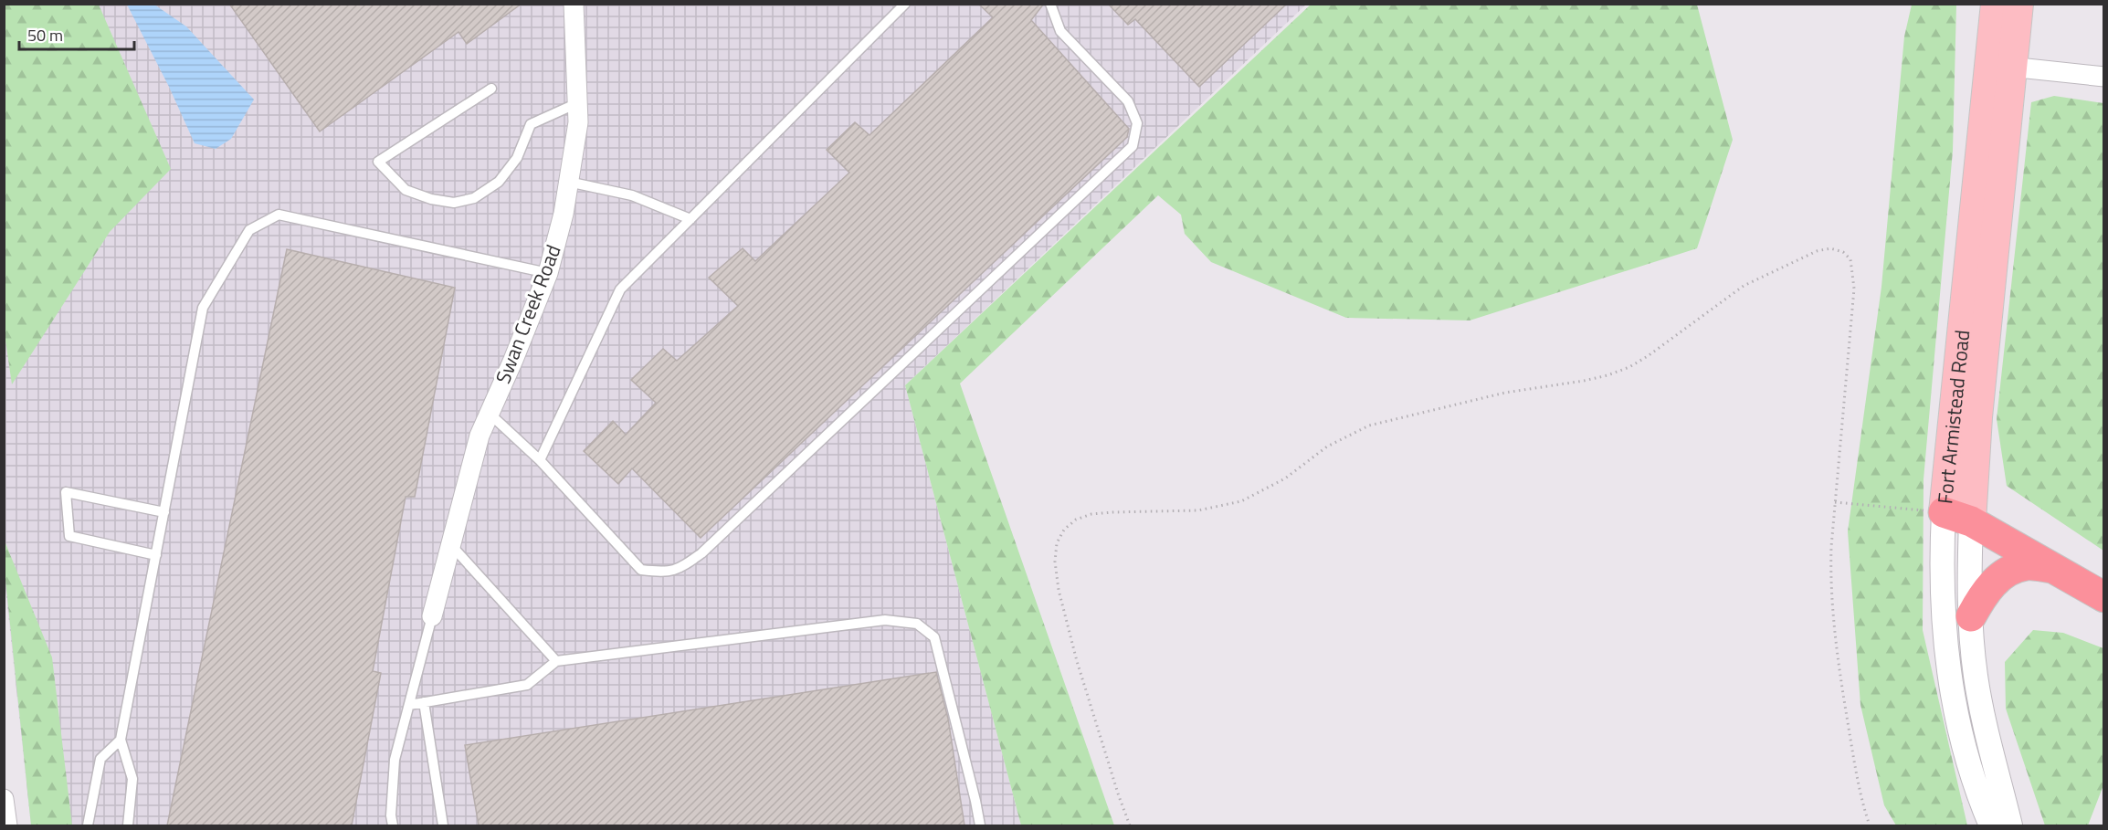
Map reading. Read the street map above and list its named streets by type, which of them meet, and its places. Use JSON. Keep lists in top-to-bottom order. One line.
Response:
{"streets":{"main road":["Fort Armistead Road"],"street":["Swan Creek Road"]},"scale_bar":"50 m"}
